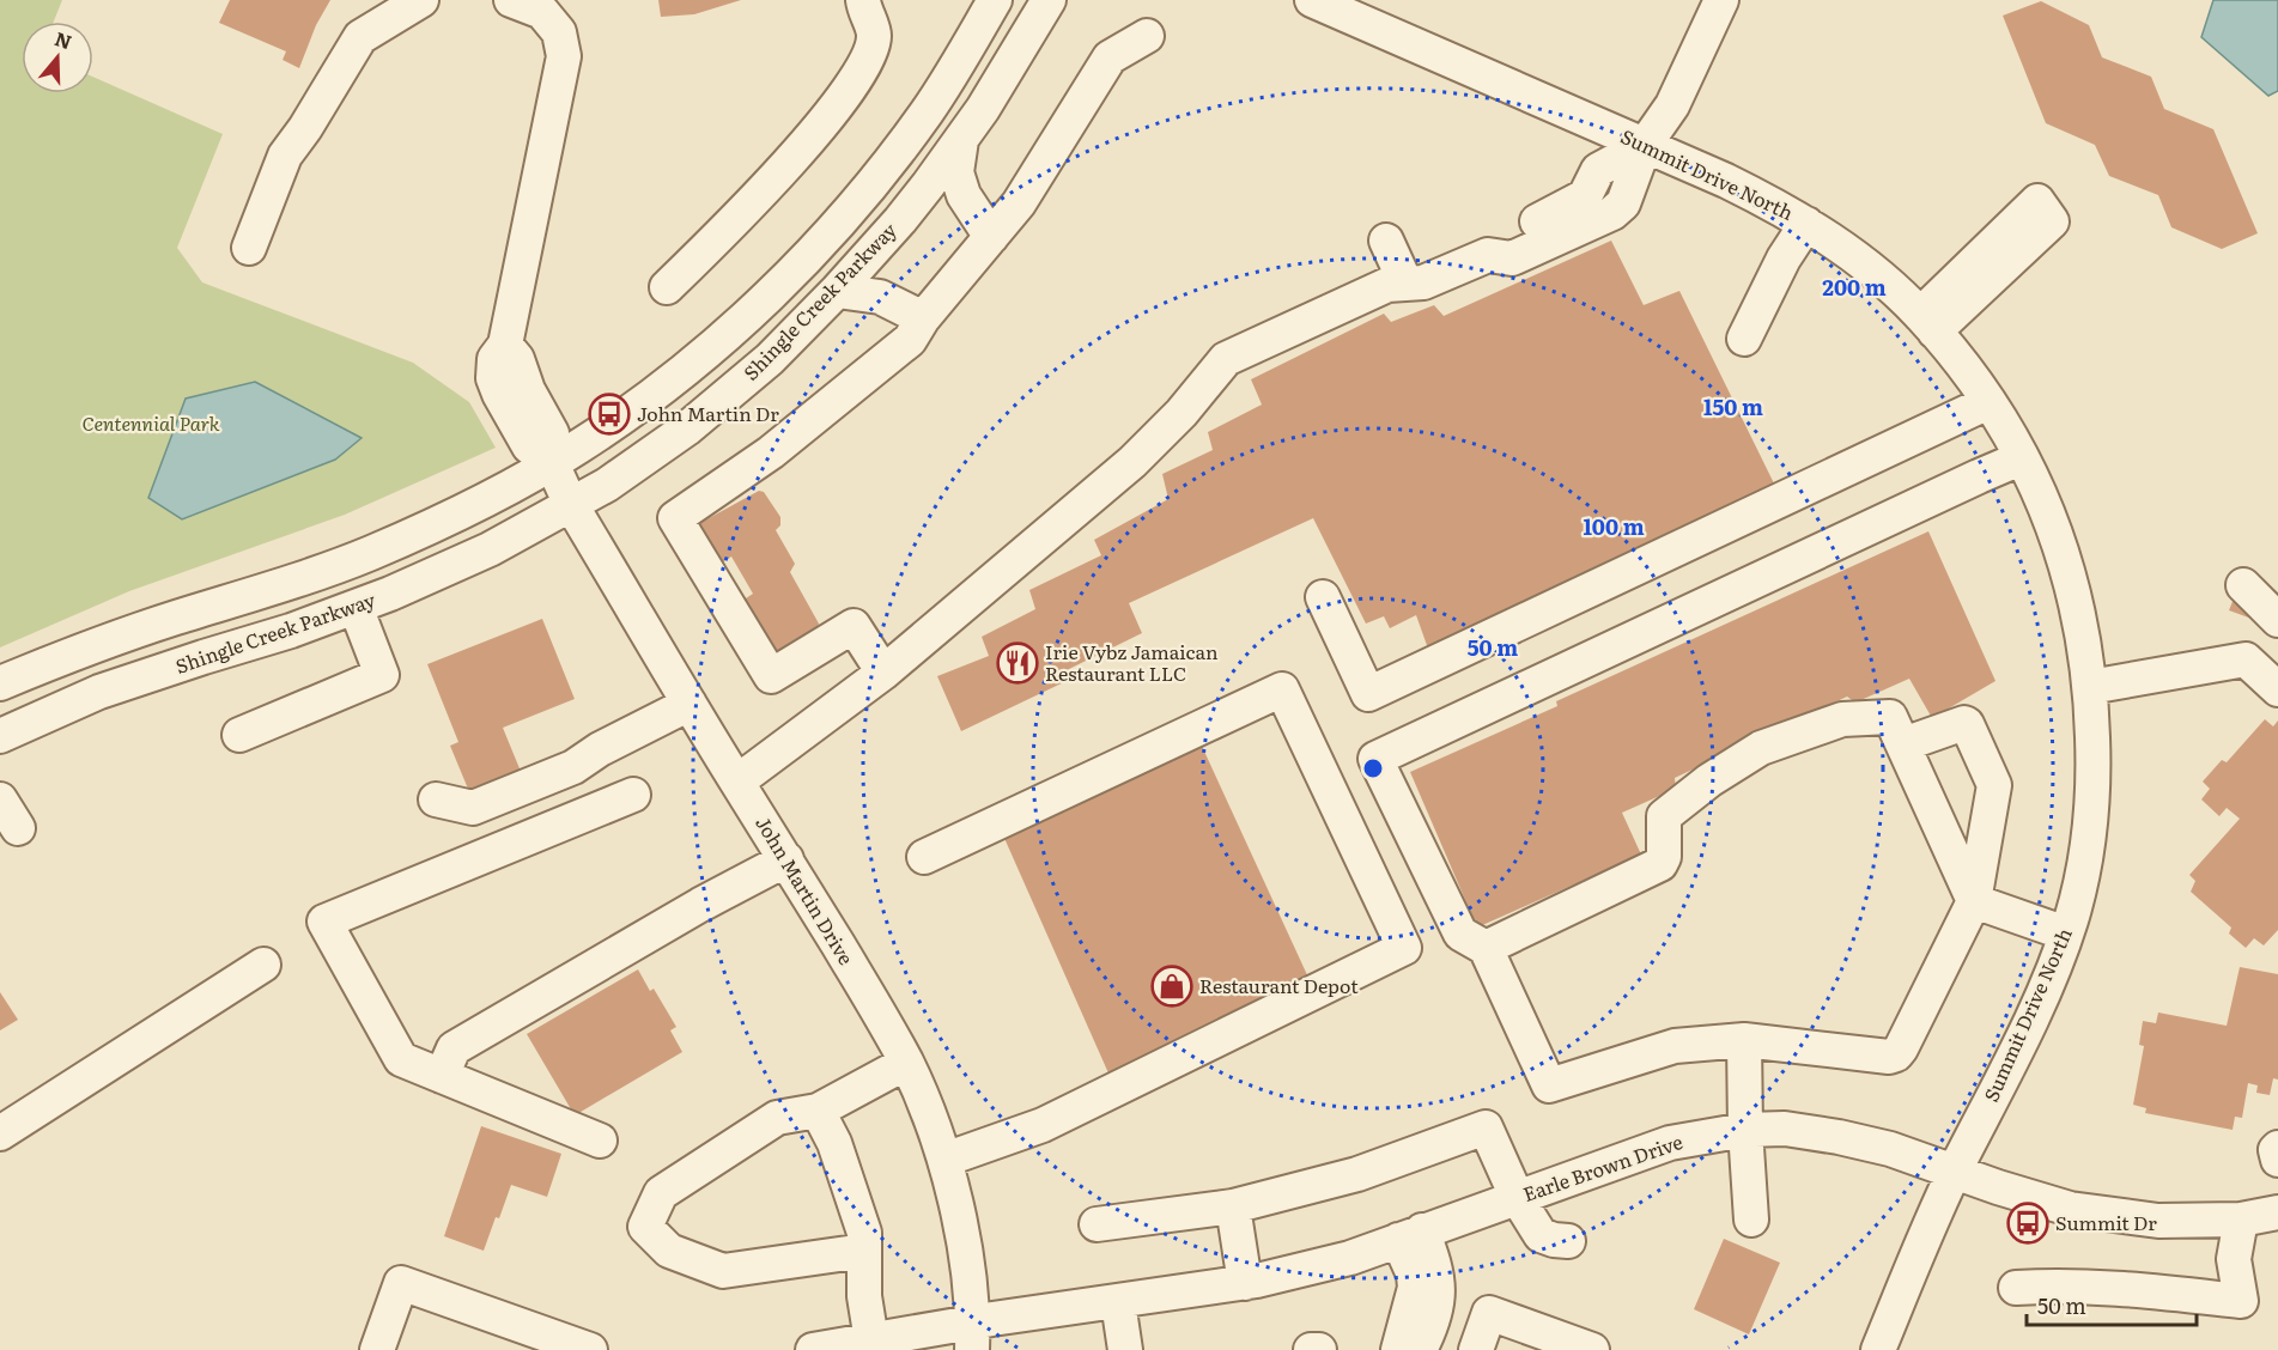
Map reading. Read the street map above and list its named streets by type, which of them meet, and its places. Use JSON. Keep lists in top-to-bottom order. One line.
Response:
{"streets":{"street":["Summit Drive North","Shingle Creek Parkway","John Martin Drive","Earle Brown Drive"]},"crossings":[["Summit Drive North","Earle Brown Drive"],["Shingle Creek Parkway","John Martin Drive"],["John Martin Drive","Earle Brown Drive"]],"parks":["Centennial Park"],"places":{"bus stop":["John Martin Dr","Summit Dr"],"restaurant":["Irie Vybz Jamaican Restaurant LLC"],"shop":["Restaurant Depot"]},"scale_bar":"50 m","north":"top","rings":["200 m","150 m","100 m","50 m"]}
